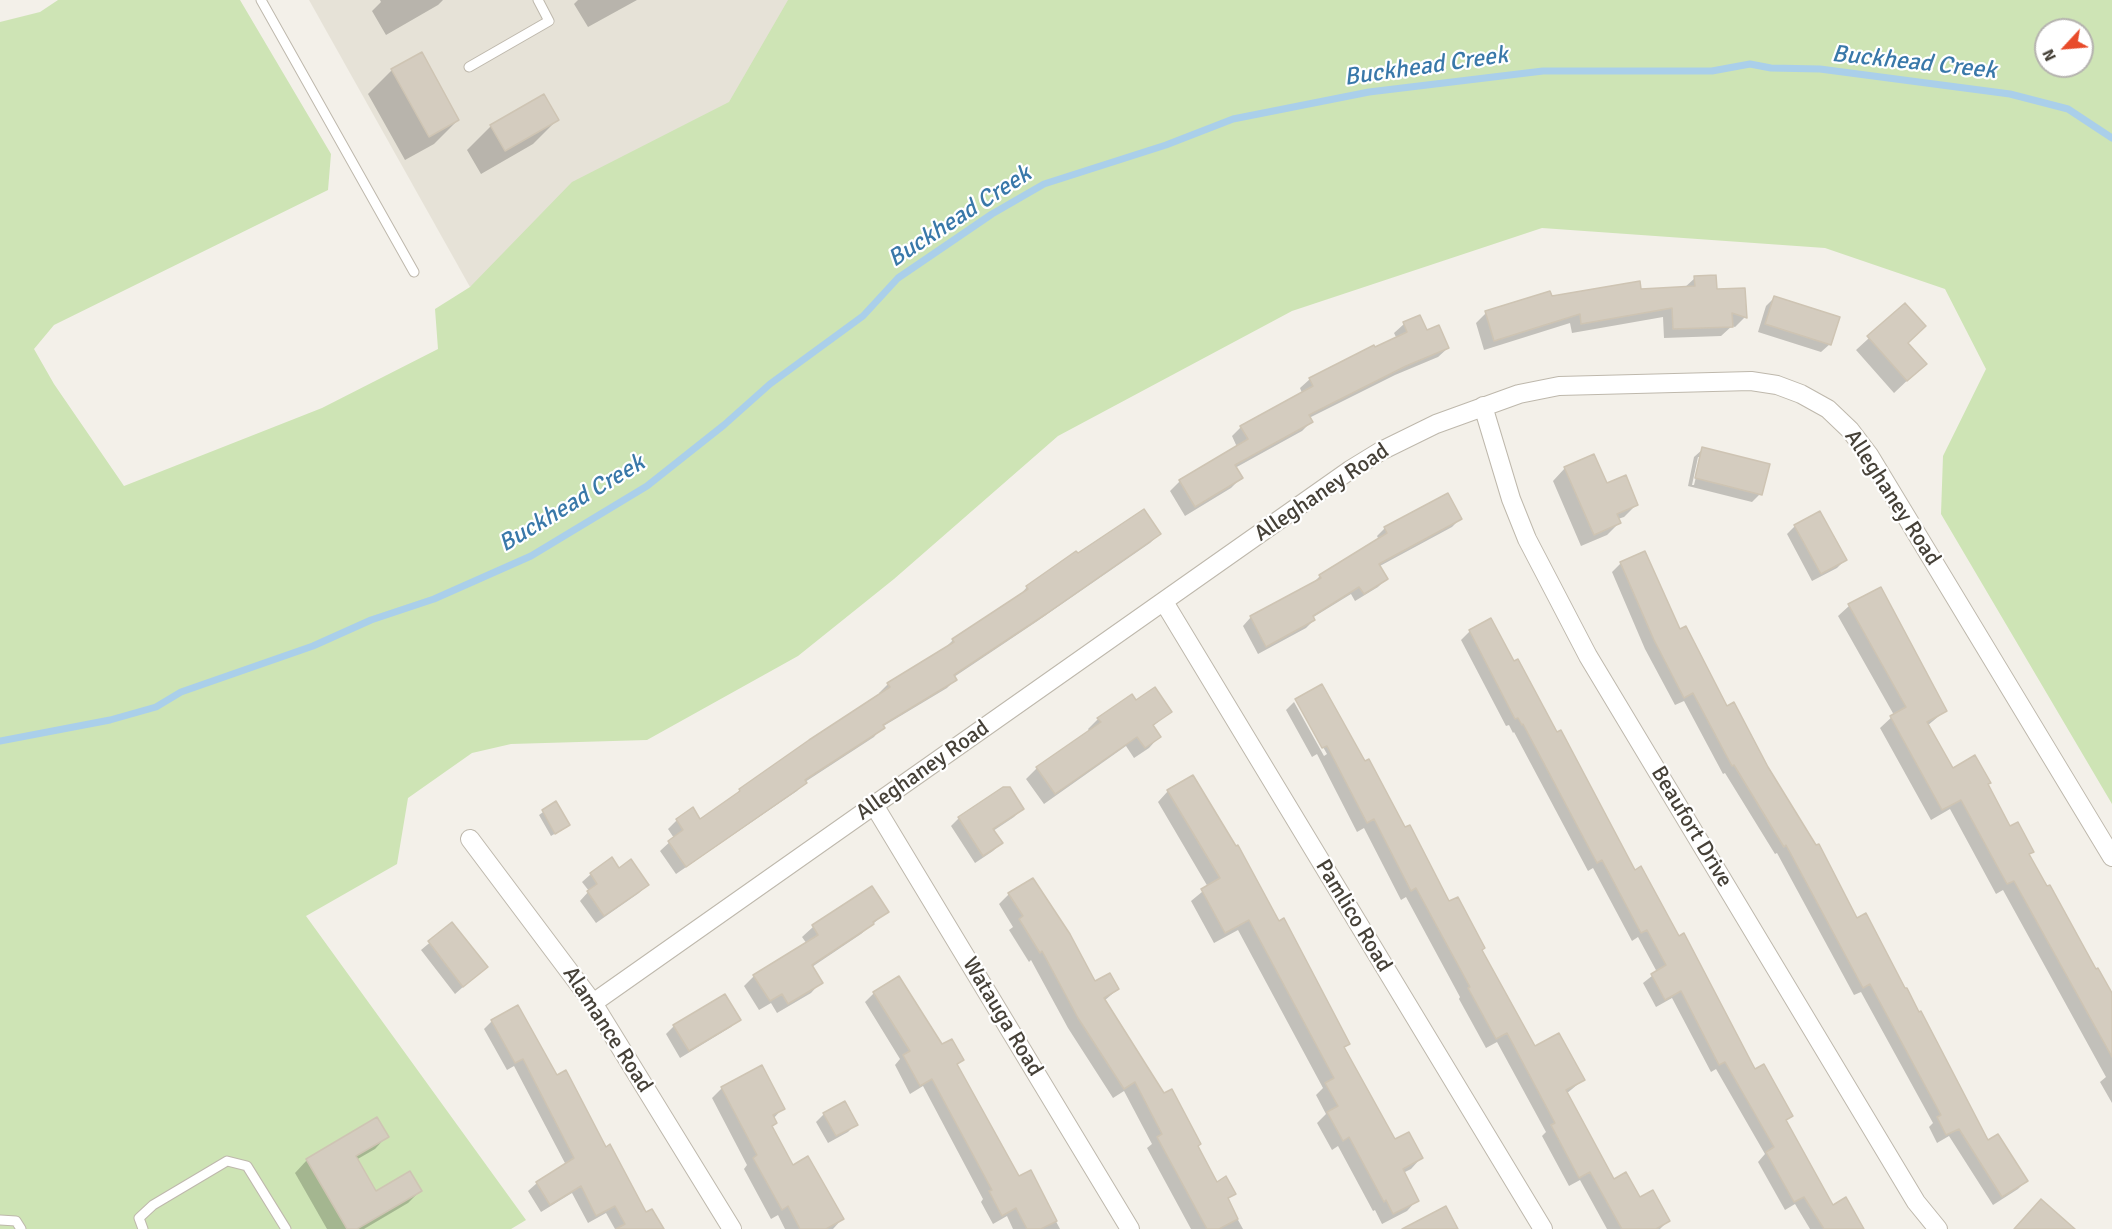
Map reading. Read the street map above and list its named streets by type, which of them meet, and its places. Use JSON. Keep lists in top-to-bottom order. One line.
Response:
{"streets":{"street":["Alleghaney Road","Beaufort Drive","Pamlico Road","Watauga Road","Alamance Road"]},"crossings":[["Alleghaney Road","Beaufort Drive"],["Alleghaney Road","Pamlico Road"],["Alleghaney Road","Watauga Road"],["Alleghaney Road","Alamance Road"]],"water":["Buckhead Creek"],"north":"bottom left"}
